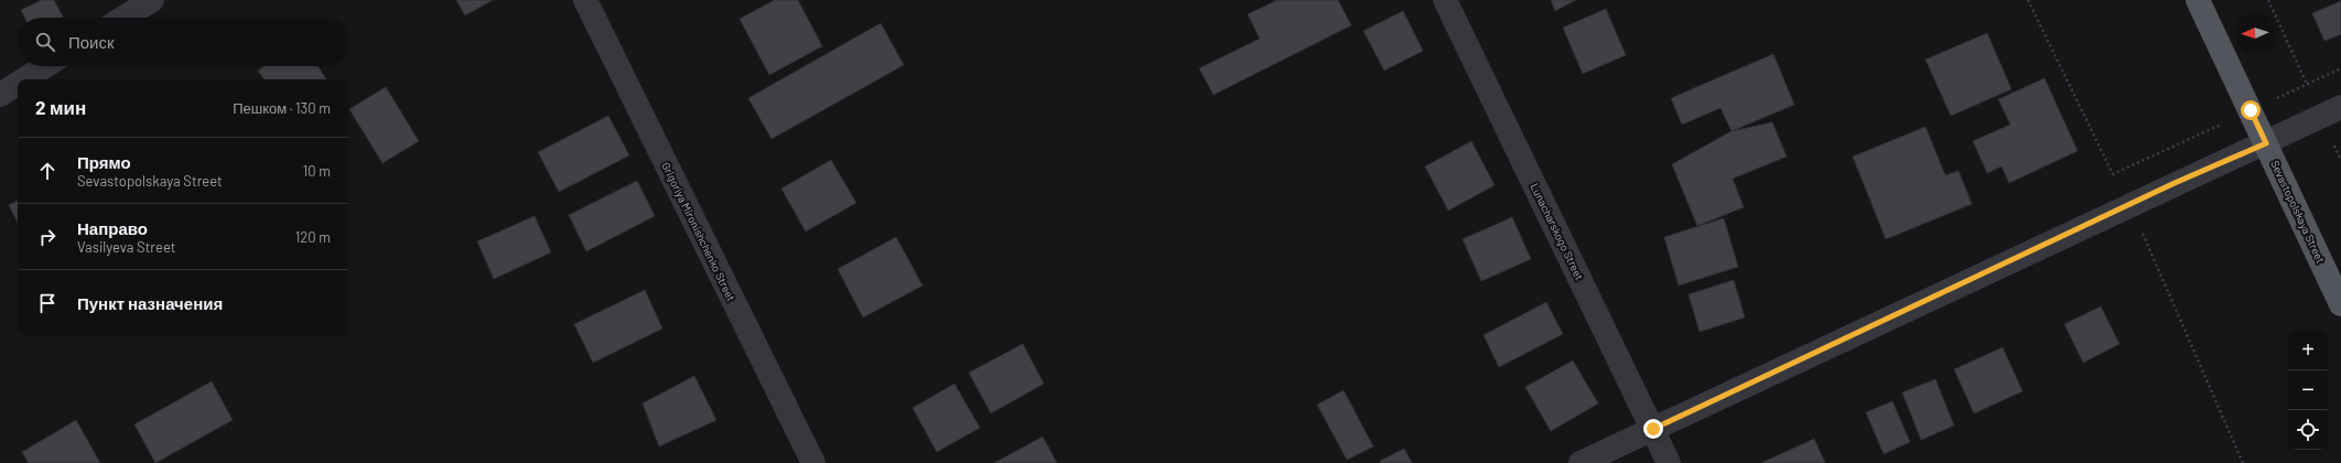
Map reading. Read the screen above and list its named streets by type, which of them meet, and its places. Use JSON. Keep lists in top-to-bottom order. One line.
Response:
{"streets":{"main road":["Sevastopolskaya Street"],"street":["Grigoriya Mironishchenko Street","Lunacharskogo Street"]},"north":"left","page":{"search":"Поиск","heading":["2 мин","Пешком · 130 m"],"list":[["Прямо","Sevastopolskaya Street","10 m"],["Направо","Vasilyeva Street","120 m"],"Пункт назначения"],"map_buttons":["+","−"]}}
